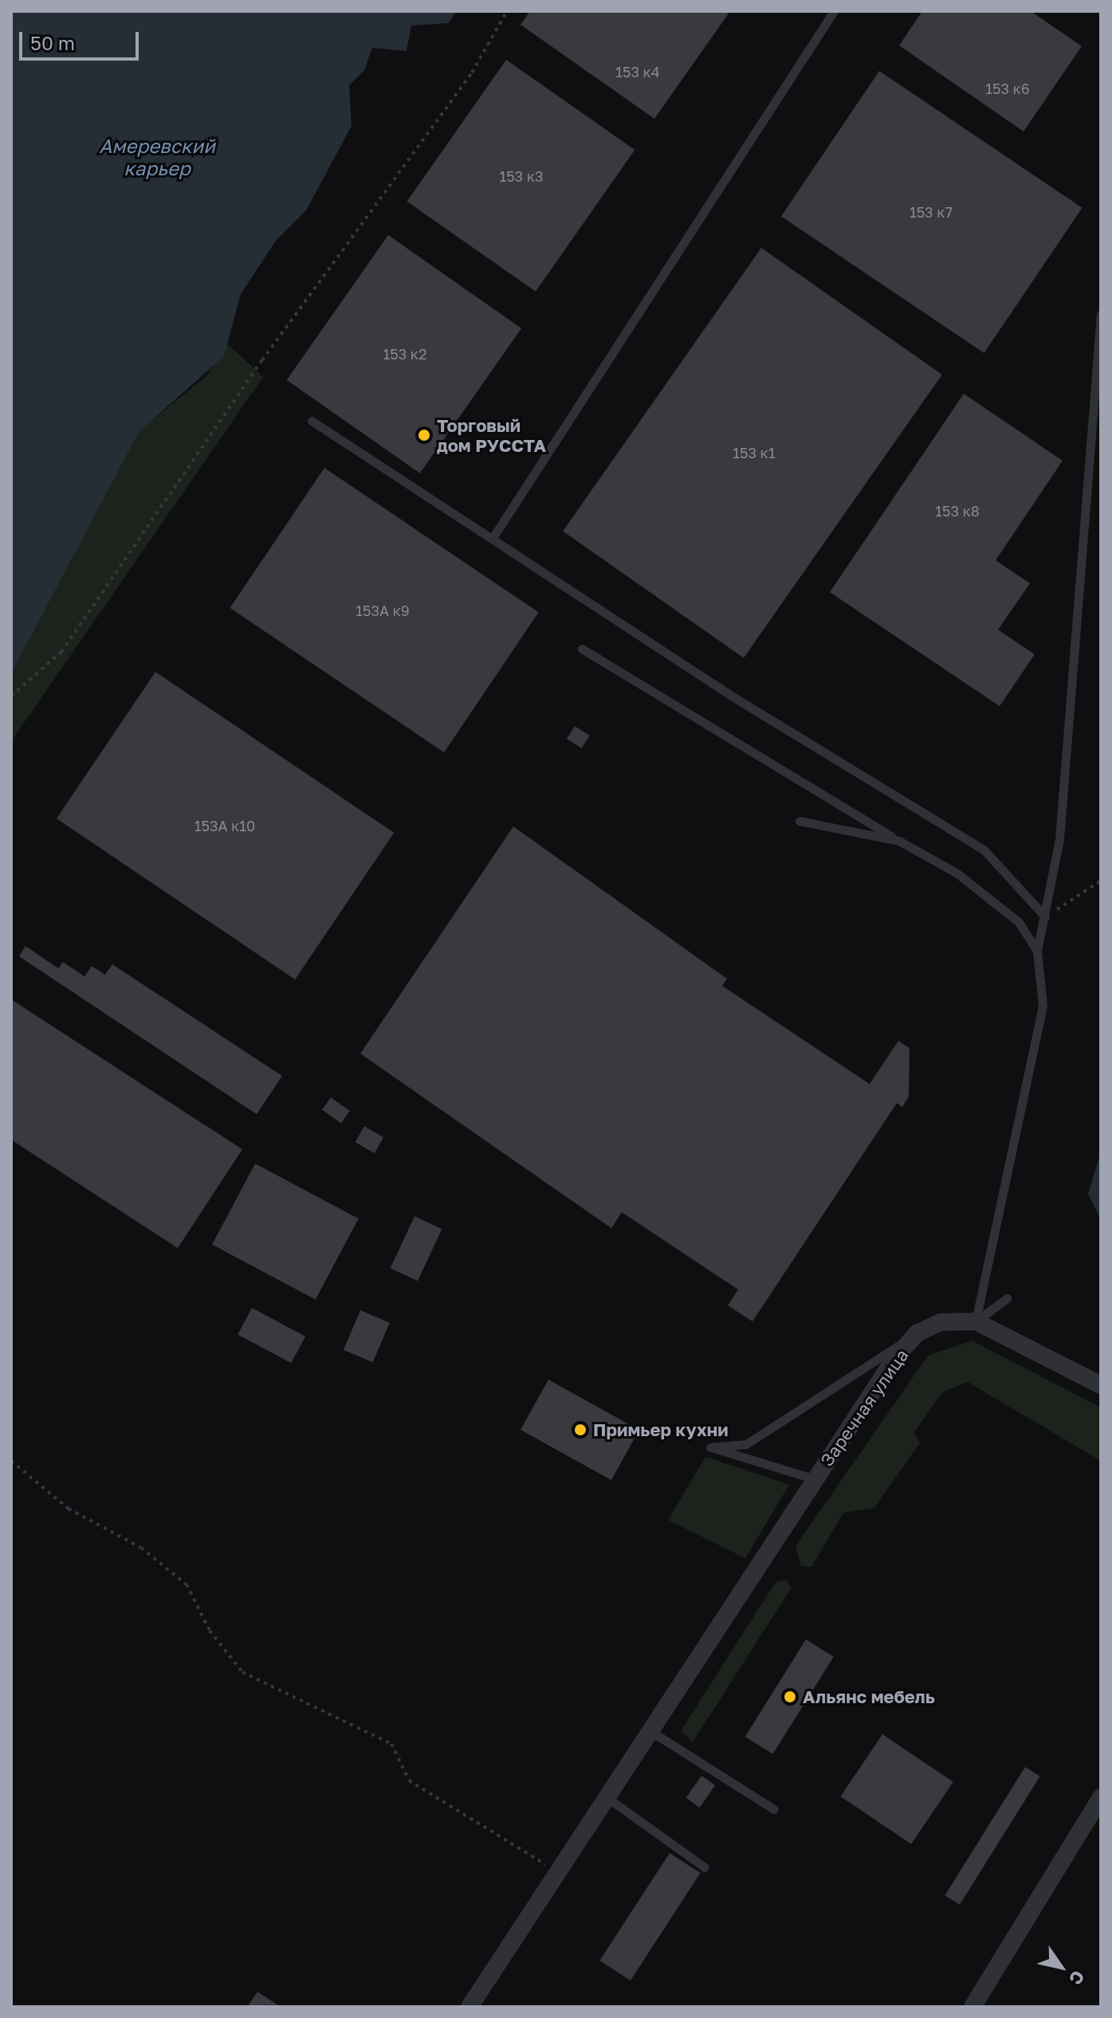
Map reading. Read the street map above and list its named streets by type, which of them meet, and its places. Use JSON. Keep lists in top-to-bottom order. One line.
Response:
{"streets":{"street":["Заречная улица"]},"water":["Амеревский карьер"],"places":["Торговый дом РУССТА","Примьер кухни","Альянс мебель"],"house_numbers":["153 к4","153 к6","153 к3","153 к7","153 к2","153 к1","153 к8","153А к9","153А к10"],"scale_bar":"50 m","north":"bottom right"}
